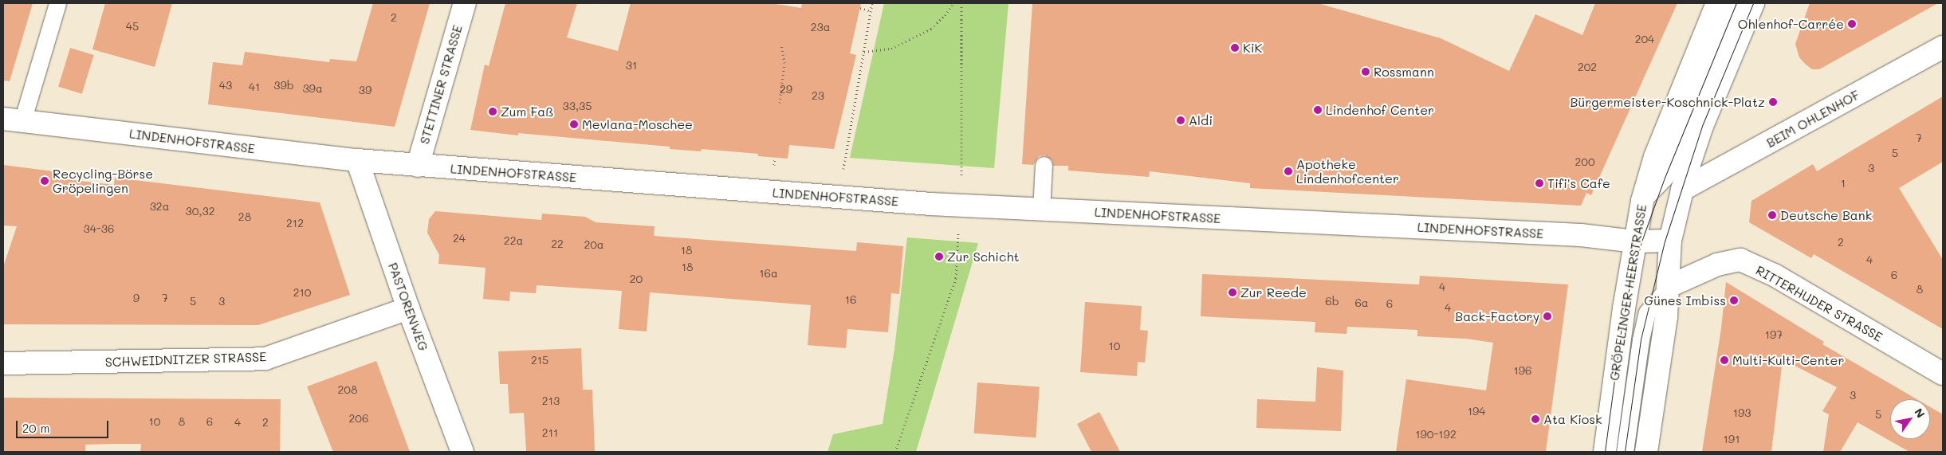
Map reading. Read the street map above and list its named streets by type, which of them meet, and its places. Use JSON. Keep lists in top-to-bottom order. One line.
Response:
{"streets":{"street":["STETTINER STRASSE","BEIM OHLENHOF","LINDENHOFSTRASSE","GRÖPELINGER HEERSTRASSE","RITTERHUDER STRASSE","PASTORENWEG","SCHWEIDNITZER STRASSE"]},"crossings":[["STETTINER STRASSE","LINDENHOFSTRASSE"],["LINDENHOFSTRASSE","GRÖPELINGER HEERSTRASSE"],["LINDENHOFSTRASSE","PASTORENWEG"],["PASTORENWEG","SCHWEIDNITZER STRASSE"]],"places":["Ohlenhof-Carrée","KiK","Rossmann","Bürgermeister-Koschnick-Platz","Lindenhof Center","Zum Faß","Aldi","Mevlana-Moschee","Apotheke Lindenhofcenter","Recycling-Börse Gröpelingen","Tifi's Cafe","Deutsche Bank","Zur Schicht","Zur Reede","Günes Imbiss","Back-Factory","Multi-Kulti-Center","Ata Kiosk"],"house_numbers":["2","45","23a","204","31","202","43","39b","41","39a","29","39","23","33,35","7","5","200","3","1","32a","30,32","28","212","34-36","24","22a","2","22","20a","18","4","18","16a","6","20","4","8","210","9","7","16","5","3","6b","6a","6","4","197","10","215","196","208","3","213","194","193","5","206","10","8","6","4","2","211","190-192","191"],"scale_bar":"20 m","north":"top right"}
